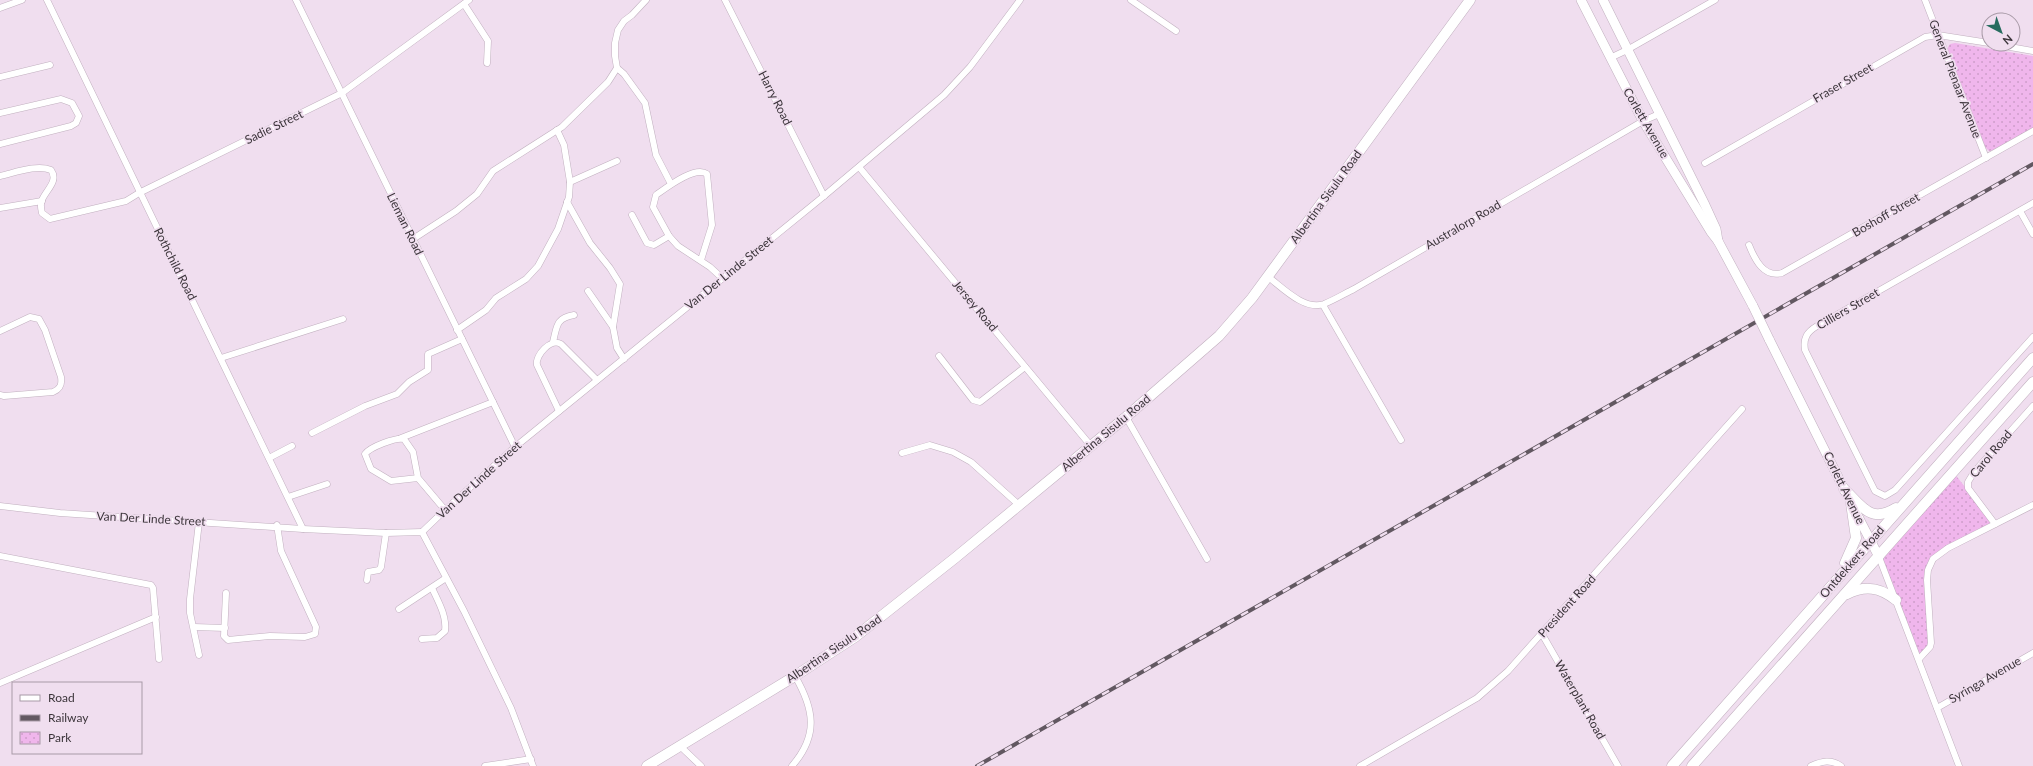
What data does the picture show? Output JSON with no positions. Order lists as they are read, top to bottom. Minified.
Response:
{"streets":{"main road":["Albertina Sisulu Road","Ontdekkers Road"],"street":["General Pienaar Avenue","Fraser Street","Harry Road","Corlett Avenue","Sadie Street","Boshoff Street","Lieman Road","Australorp Road","Rothchild Road","Van Der Linde Street","Jersey Road","Cilliers Street","Carol Road","President Road","Syringa Avenue","Waterplant Road"]},"crossings":[["General Pienaar Avenue","Fraser Street"],["General Pienaar Avenue","Boshoff Street"],["Harry Road","Van Der Linde Street"],["Corlett Avenue","Australorp Road"],["Corlett Avenue","Ontdekkers Road"],["Corlett Avenue","Syringa Avenue"],["Sadie Street","Lieman Road"],["Sadie Street","Rothchild Road"],["Albertina Sisulu Road","Jersey Road"],["Lieman Road","Van Der Linde Street"],["Rothchild Road","Van Der Linde Street"],["Van Der Linde Street","Jersey Road"],["President Road","Waterplant Road"]],"legend":["Road","Railway","Park"],"north":"bottom right"}
